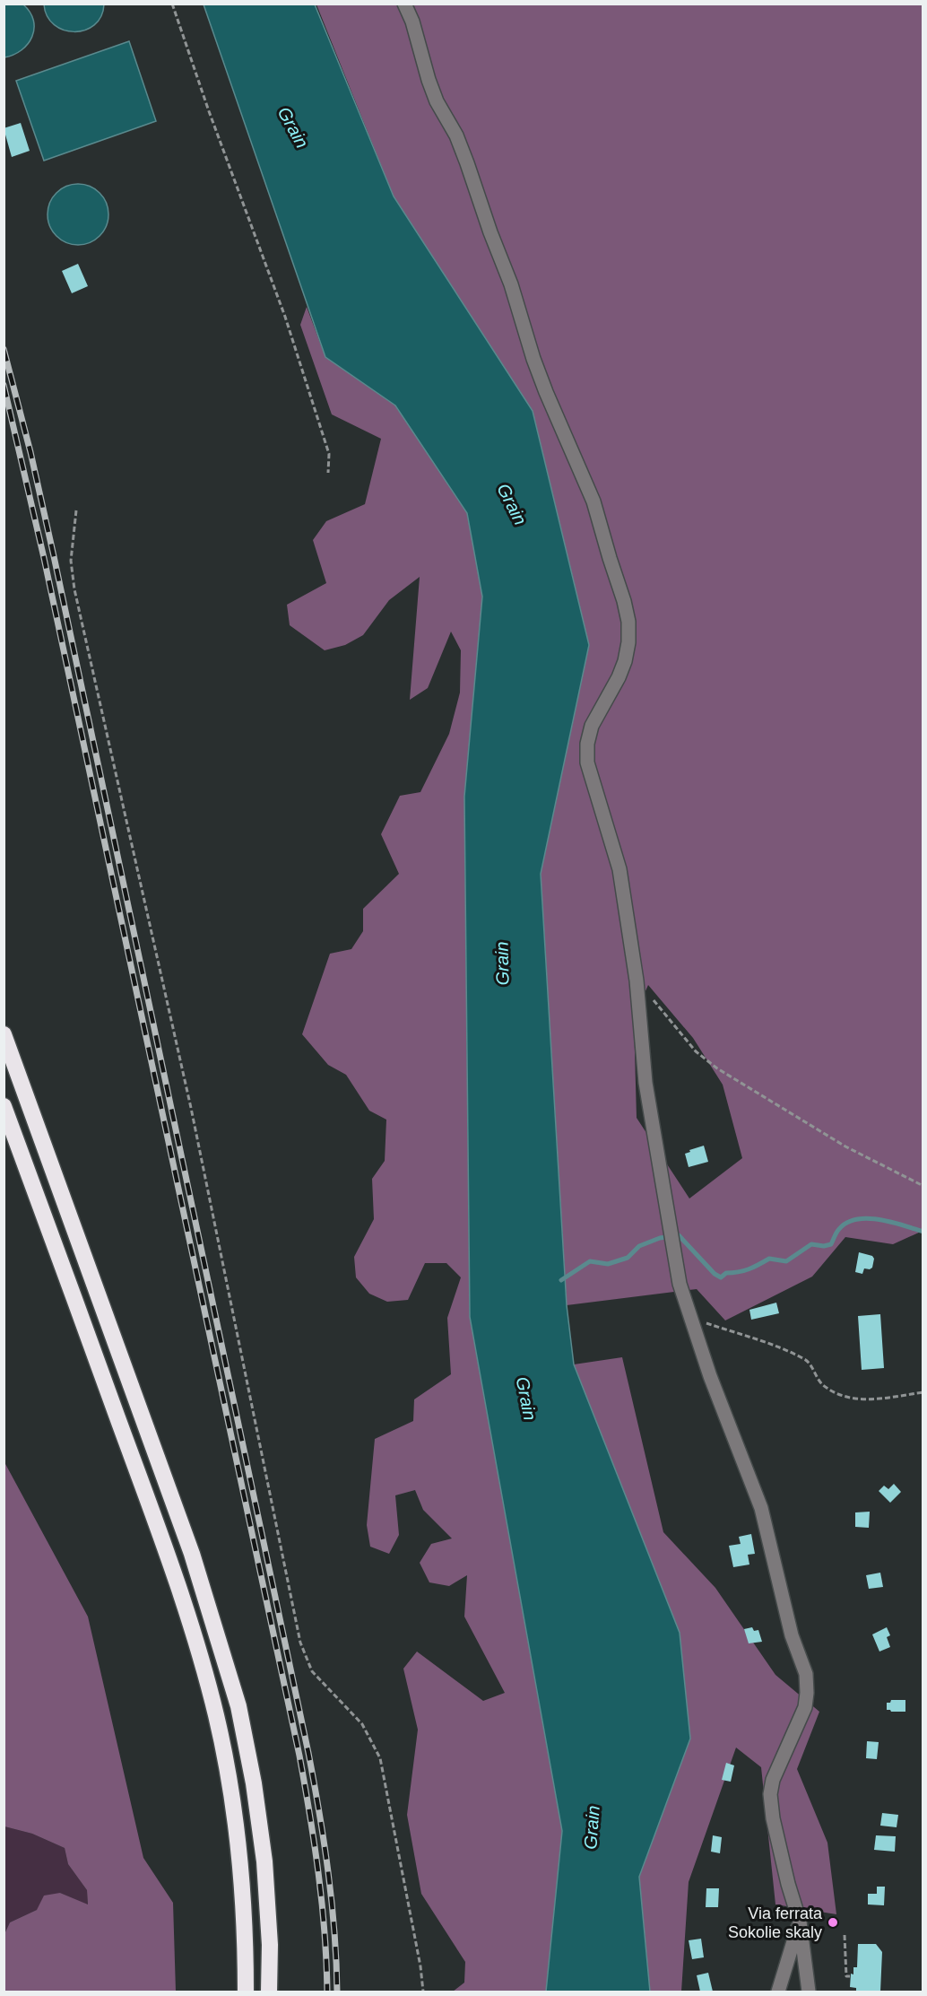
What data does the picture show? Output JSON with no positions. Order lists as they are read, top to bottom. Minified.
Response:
{"water":["Grain"],"places":["Via ferrata Sokolie skaly"]}
